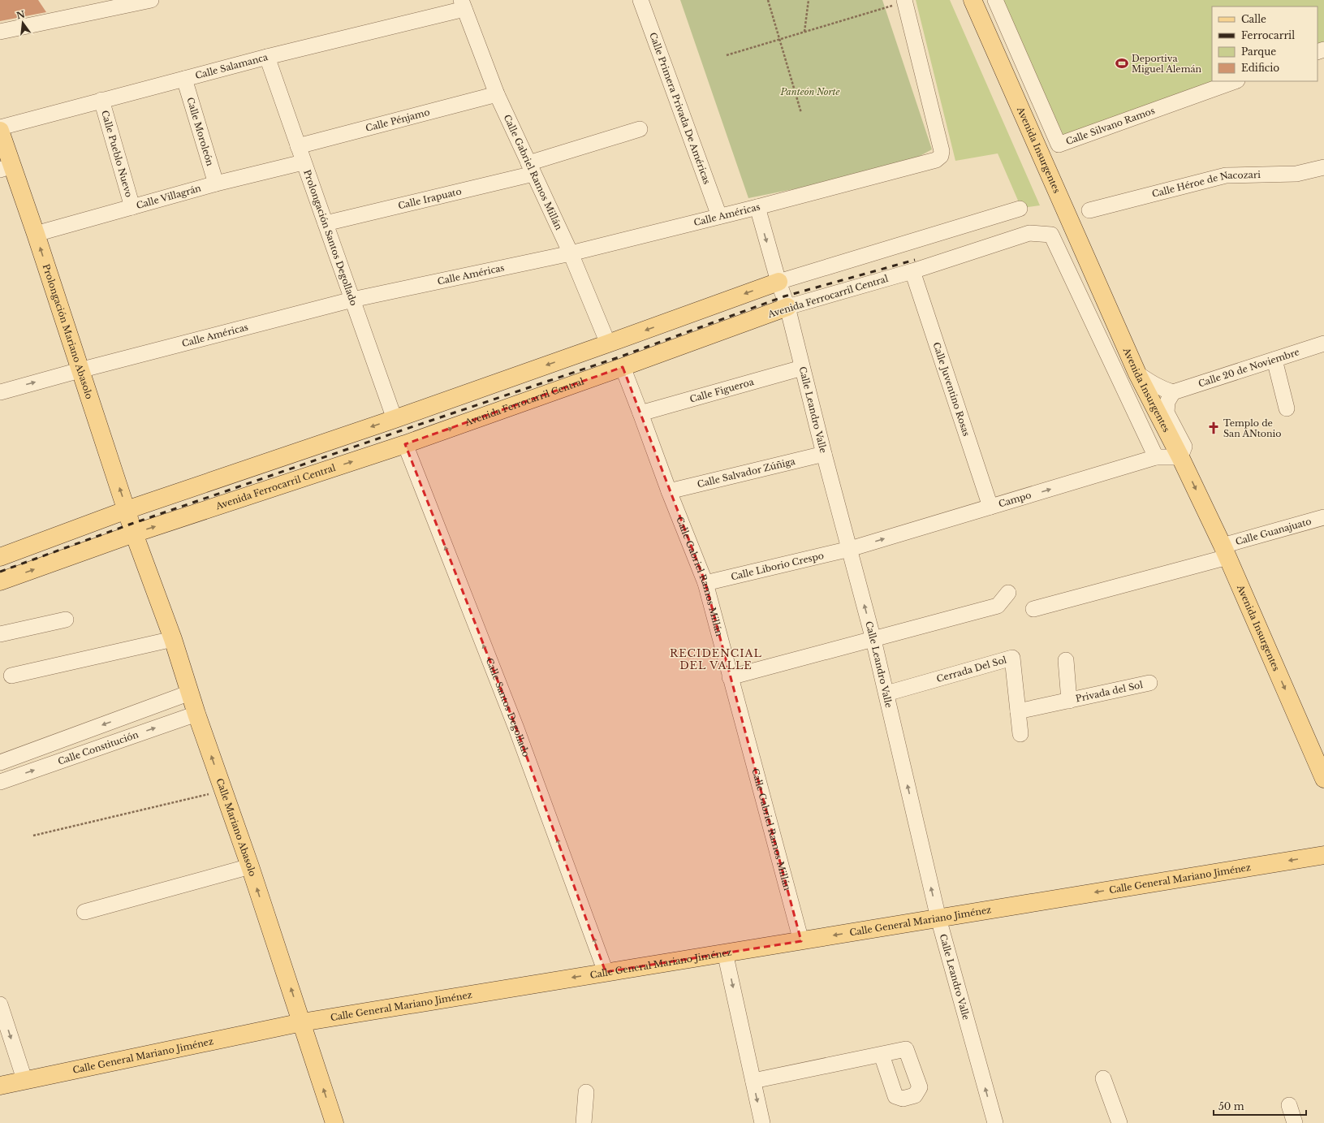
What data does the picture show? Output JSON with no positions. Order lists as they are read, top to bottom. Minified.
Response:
{"streets":{"main road":["Avenida Insurgentes","Avenida Ferrocarril Central","Prolongación Mariano Abasolo","Calle Mariano Abasolo","Calle General Mariano Jiménez"],"street":["Calle Salamanca","Calle Primera Privada De Américas","Calle Pénjamo","Calle Silvano Ramos","Calle Moroleón","Calle Pueblo Nuevo","Calle Gabriel Ramos Millán","Calle Héroe de Nacozari","Calle Villagrán","Calle Irapuato","Calle Américas","Prolongación Santos Degollado","Calle 20 de Noviembre","Calle Juventino Rosas","Calle Figueroa","Calle Leandro Valle","Calle Salvador Zúñiga","Campo","Calle Guanajuato","Calle Liborio Crespo","Cerrada Del Sol","Privada del Sol","Calle Santos Degollado","Calle Constitución"]},"crossings":[["Calle Salamanca","Calle Moroleón"],["Calle Salamanca","Calle Pueblo Nuevo"],["Calle Salamanca","Calle Gabriel Ramos Millán"],["Calle Salamanca","Prolongación Santos Degollado"],["Calle Primera Privada De Américas","Calle Américas"],["Calle Pénjamo","Calle Gabriel Ramos Millán"],["Calle Pénjamo","Prolongación Santos Degollado"],["Calle Moroleón","Calle Villagrán"],["Avenida Insurgentes","Campo"],["Avenida Insurgentes","Calle Guanajuato"],["Calle Pueblo Nuevo","Calle Villagrán"],["Calle Gabriel Ramos Millán","Calle Irapuato"],["Calle Gabriel Ramos Millán","Calle Américas"],["Calle Gabriel Ramos Millán","Avenida Ferrocarril Central"],["Calle Gabriel Ramos Millán","Calle Figueroa"],["Calle Gabriel Ramos Millán","Calle Salvador Zúñiga"],["Calle Gabriel Ramos Millán","Calle Liborio Crespo"],["Calle Gabriel Ramos Millán","Calle General Mariano Jiménez"],["Calle Villagrán","Prolongación Santos Degollado"],["Calle Villagrán","Prolongación Mariano Abasolo"],["Calle Irapuato","Prolongación Santos Degollado"],["Calle Américas","Prolongación Santos Degollado"],["Calle Américas","Prolongación Mariano Abasolo"],["Calle Américas","Calle Leandro Valle"],["Avenida Ferrocarril Central","Prolongación Mariano Abasolo"],["Avenida Ferrocarril Central","Calle Juventino Rosas"],["Avenida Ferrocarril Central","Calle Leandro Valle"],["Avenida Ferrocarril Central","Campo"],["Avenida Ferrocarril Central","Calle Santos Degollado"],["Avenida Ferrocarril Central","Calle Mariano Abasolo"],["Prolongación Mariano Abasolo","Calle Mariano Abasolo"],["Calle Juventino Rosas","Campo"],["Calle Figueroa","Calle Leandro Valle"],["Calle Leandro Valle","Calle Salvador Zúñiga"],["Calle Leandro Valle","Campo"],["Calle Leandro Valle","Calle Liborio Crespo"],["Calle Leandro Valle","Cerrada Del Sol"],["Calle Leandro Valle","Calle General Mariano Jiménez"],["Campo","Calle Liborio Crespo"],["Calle Santos Degollado","Calle General Mariano Jiménez"],["Calle Constitución","Calle Mariano Abasolo"],["Calle Mariano Abasolo","Calle General Mariano Jiménez"]],"one_way":["Avenida Insurgentes","Avenida Ferrocarril Central","Prolongación Mariano Abasolo","Calle Santos Degollado","Calle Mariano Abasolo","Calle General Mariano Jiménez"],"districts":["RECIDENCIAL DEL VALLE"],"parks":["Panteón Norte"],"places":{"sports":["Deportiva Miguel Alemán"],"church":["Templo de San ANtonio"]},"legend":["Calle","Ferrocarril","Parque","Edificio"],"scale_bar":"50 m","north":"top"}
